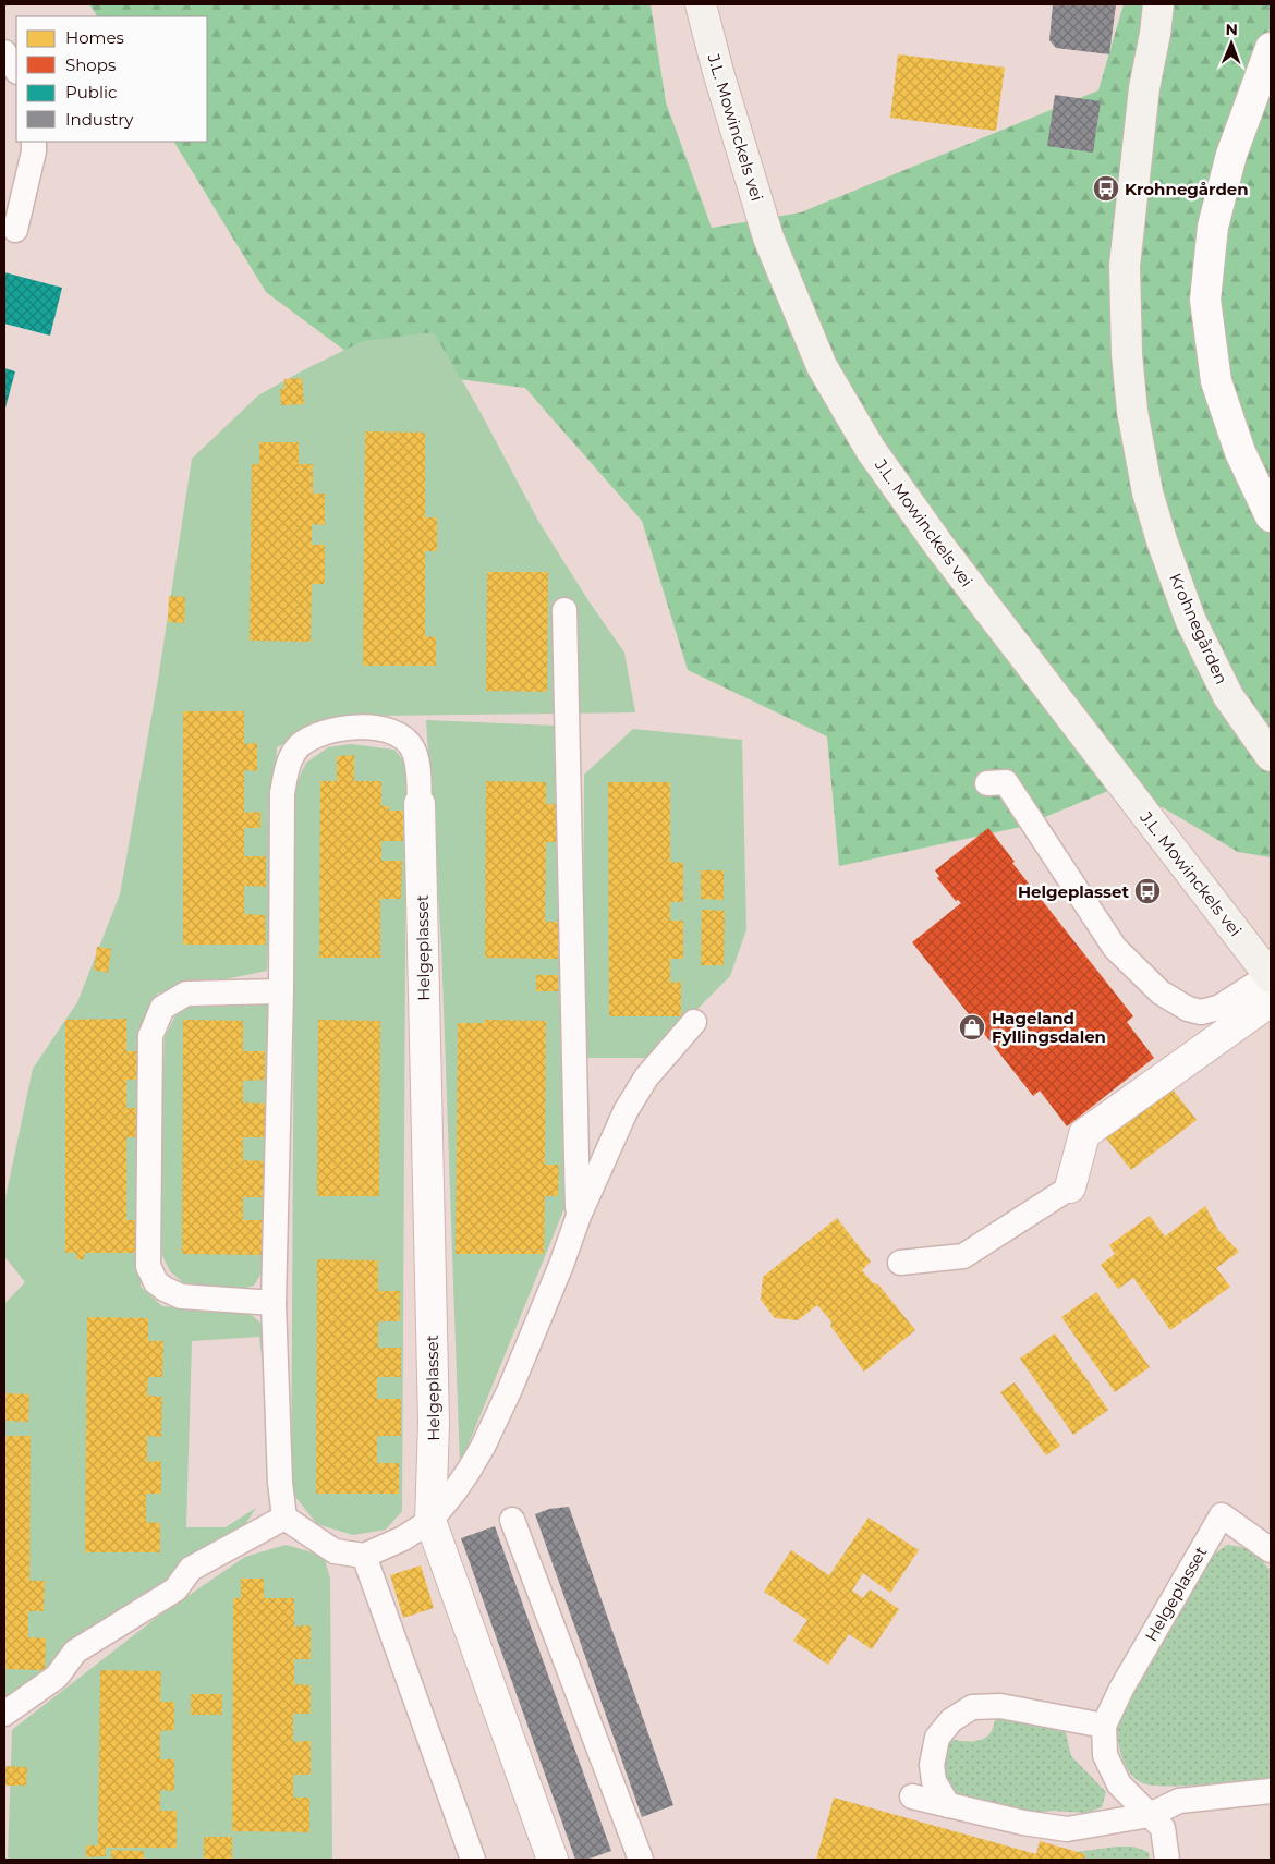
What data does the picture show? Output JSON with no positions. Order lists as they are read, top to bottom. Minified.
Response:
{"streets":{"main road":["J.L. Mowinckels vei","Krohnegården"],"street":["Helgeplasset"]},"places":{"bus stop":["Krohnegården","Helgeplasset"],"shop":["Hageland Fyllingsdalen"]},"legend":["Homes","Shops","Public","Industry"],"north":"top"}
